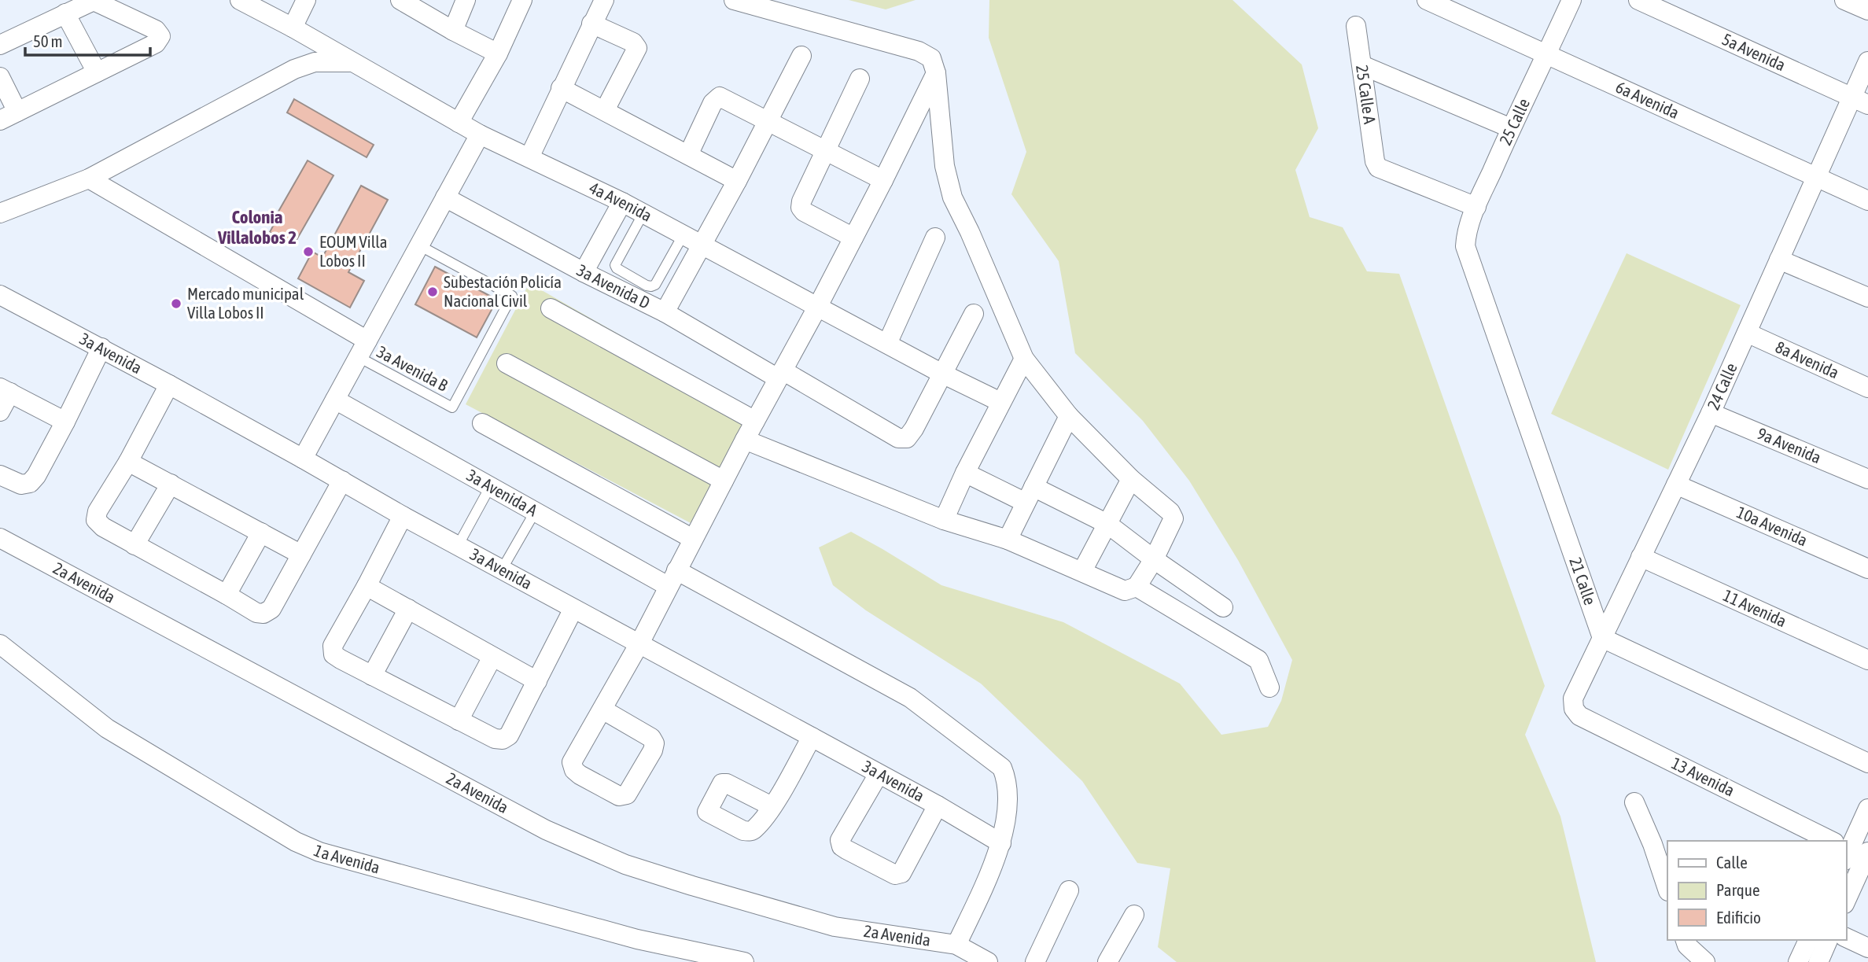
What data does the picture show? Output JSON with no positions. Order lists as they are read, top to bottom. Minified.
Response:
{"streets":{"street":["5a Avenida","25 Calle A","6a Avenida","25 Calle","4a Avenida","3a Avenida D","3a Avenida","8a Avenida","24 Calle","9a Avenida","3a Avenida A","10a Avenida","21 Calle","2a Avenida","11 Avenida","13 Avenida","1a Avenida"],"lane":["3a Avenida B"]},"crossings":[["5a Avenida","24 Calle"],["25 Calle A","25 Calle"],["6a Avenida","25 Calle"],["6a Avenida","24 Calle"],["25 Calle","21 Calle"],["4a Avenida","3a Avenida D"],["3a Avenida","3a Avenida A"],["8a Avenida","24 Calle"],["24 Calle","9a Avenida"],["24 Calle","10a Avenida"],["24 Calle","21 Calle"],["24 Calle","11 Avenida"],["24 Calle","13 Avenida"],["3a Avenida A","2a Avenida"]],"districts":["Colonia Villalobos 2"],"places":["EOUM Villa Lobos II","Subestación Policía Nacional Civil","Mercado municipal Villa Lobos II"],"legend":["Calle","Parque","Edificio"],"scale_bar":"50 m"}
